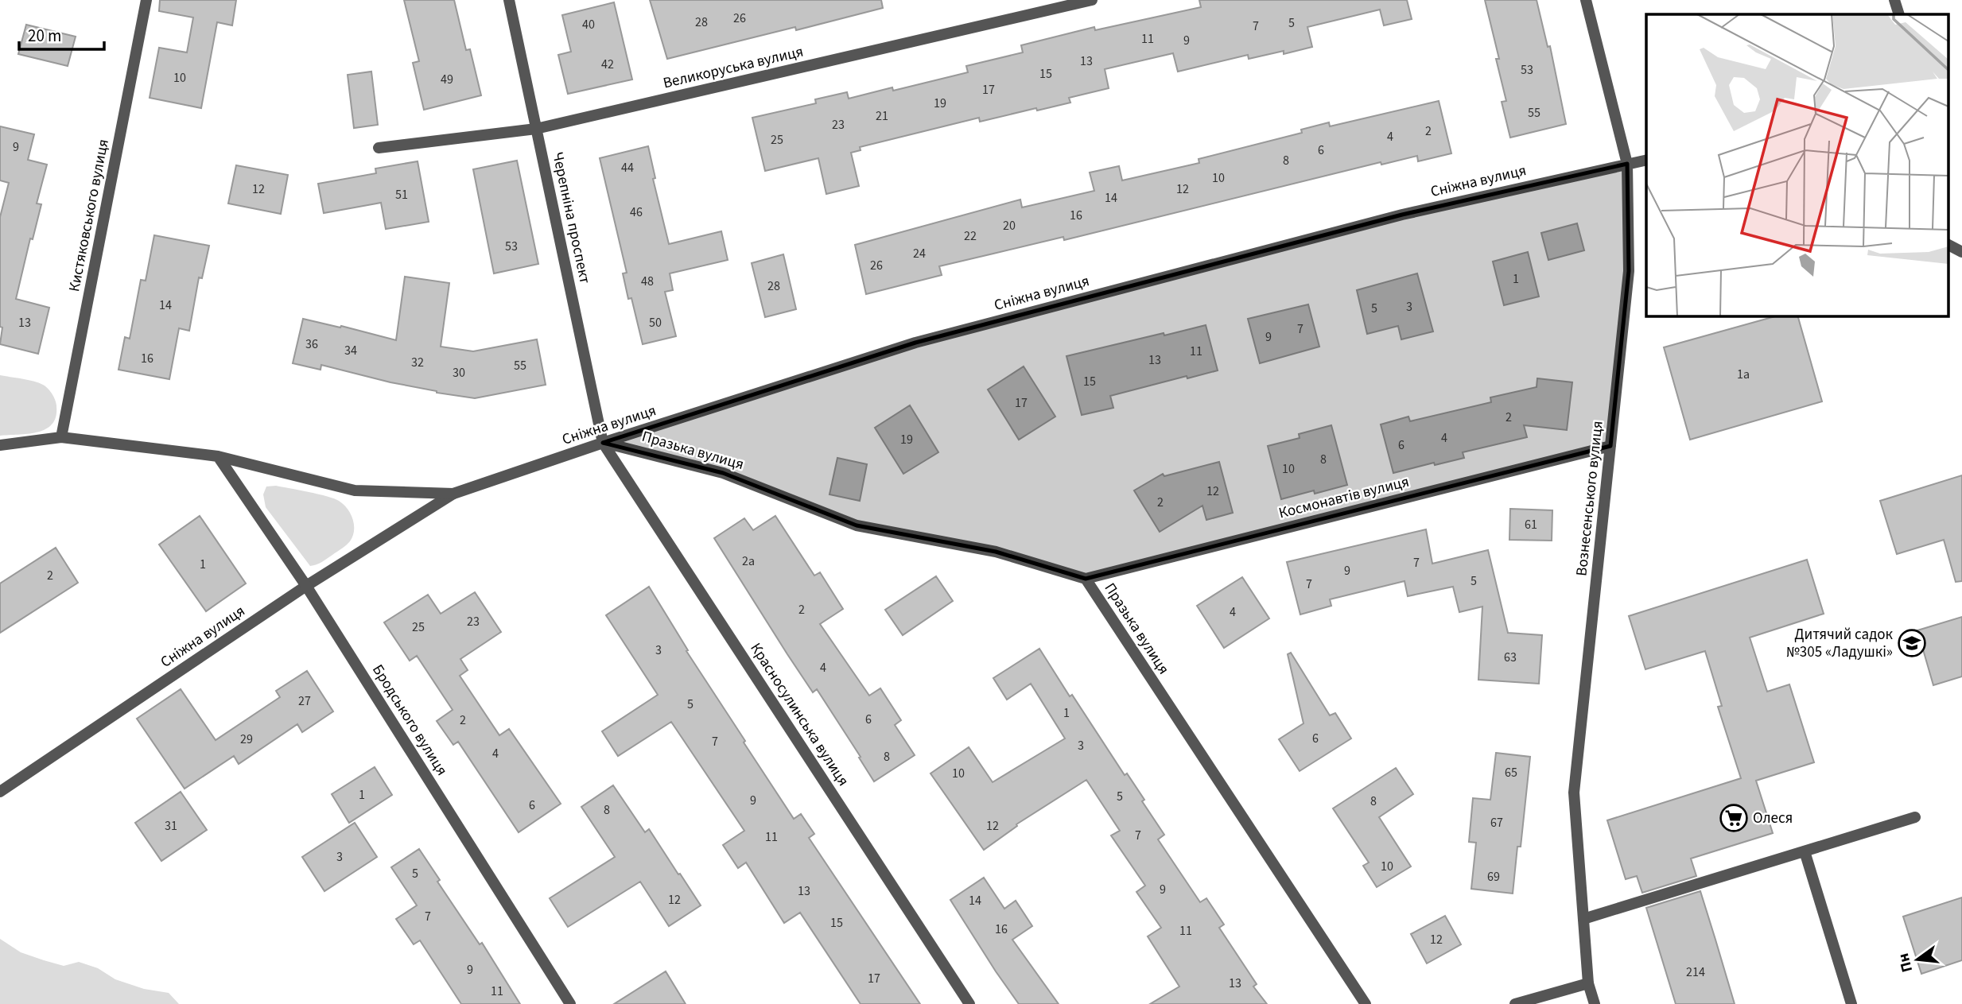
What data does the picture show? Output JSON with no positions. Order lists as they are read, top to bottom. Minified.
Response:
{"streets":{"street":["Великоруська вулиця","Сніжна вулиця","Кистяковського вулиця","Черепніна проспект","Празька вулиця","Космонавтів вулиця","Вознесенського вулиця","Красносулинська вулиця","Бродського вулиця"]},"crossings":[["Великоруська вулиця","Черепніна проспект"],["Сніжна вулиця","Кистяковського вулиця"],["Сніжна вулиця","Черепніна проспект"],["Сніжна вулиця","Празька вулиця"],["Сніжна вулиця","Вознесенського вулиця"],["Сніжна вулиця","Красносулинська вулиця"],["Сніжна вулиця","Бродського вулиця"],["Черепніна проспект","Празька вулиця"],["Черепніна проспект","Красносулинська вулиця"],["Празька вулиця","Космонавтів вулиця"],["Празька вулиця","Красносулинська вулиця"],["Космонавтів вулиця","Вознесенського вулиця"]],"places":{"school or university":["Дитячий садок №305 «Ладушкі»"],"supermarket":["Олеся"]},"house_numbers":["26","28","5","40","7","11","9","13","42","53","15","10","49","17","19","55","21","23","2","4","25","9","6","8","44","10","12","12","51","14","46","16","20","22","53","24","26","1","48","28","14","3","5","13","50","7","9","36","34","11","16","13","32","55","30","1а","15","17","2","4","19","6","8","10","12","2","61","2а","7","1","9","2","5","7","2","4","23","25","3","63","4","27","5","1","6","2","6","29","7","3","4","8","65","10","1","5","9","8","6","8","67","31","12","7","11","3","10","5","69","9","13","12","14","7","15","16","11","12","9","214","17","13","11"],"scale_bar":"20 m","north":"left"}
